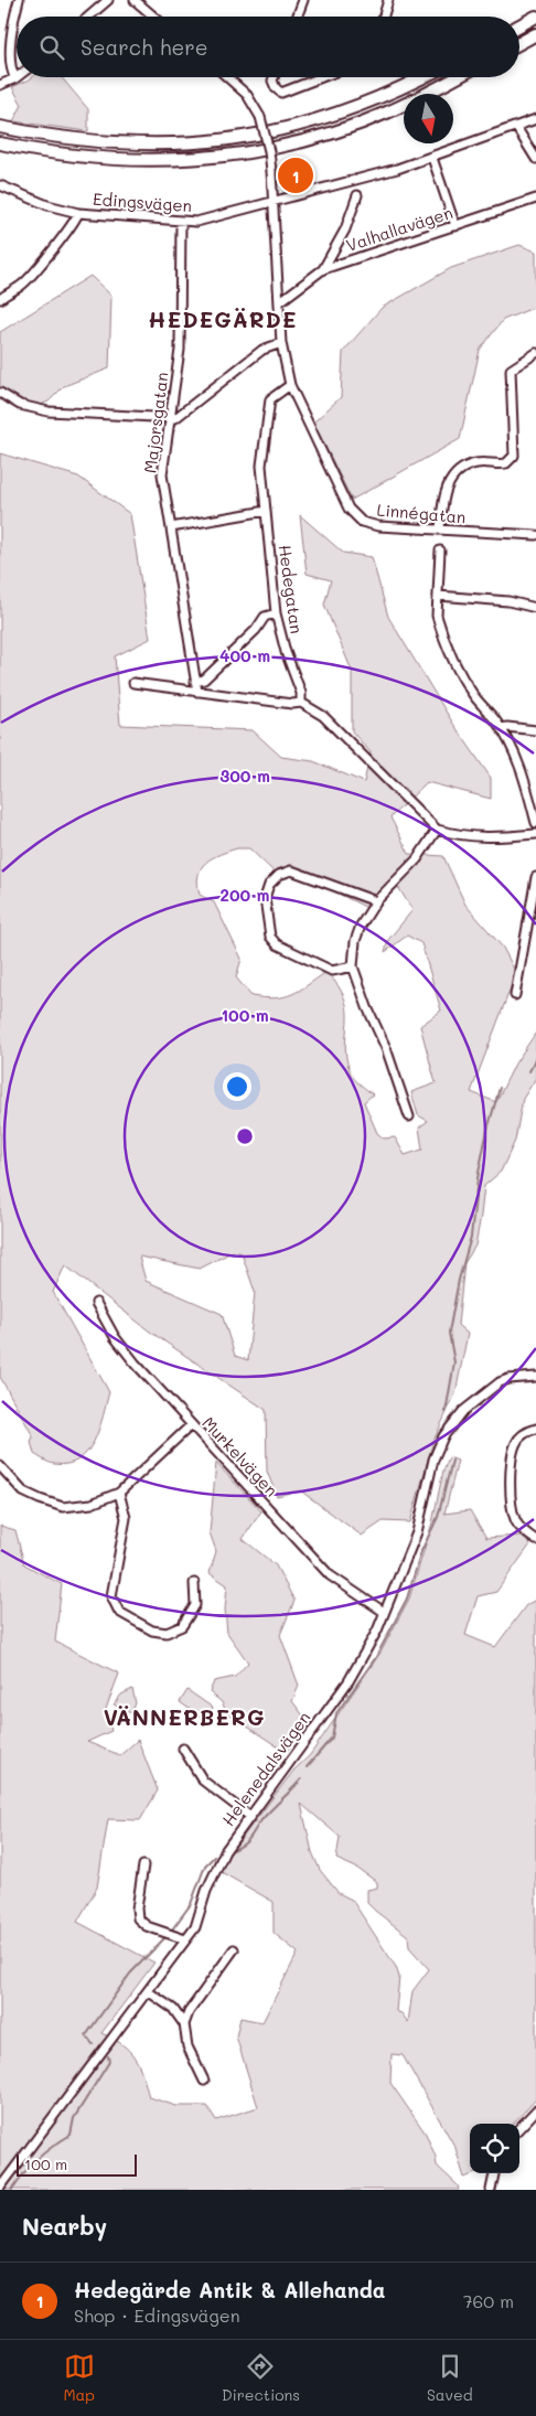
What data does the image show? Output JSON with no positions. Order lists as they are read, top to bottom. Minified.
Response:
{"streets":{"street":["Edingsvägen","Valhallavägen","Majorsgatan","Linnégatan","Hedegatan","Murkelvägen","Helenedalsvägen"]},"crossings":[["Edingsvägen","Majorsgatan"],["Linnégatan","Hedegatan"],["Murkelvägen","Helenedalsvägen"]],"districts":["HEDEGÄRDE","VÄNNERBERG"],"scale_bar":"100 m","north":"bottom","page":{"search":"Search here","pins":"1","scale":"100 m","heading":"Nearby","list":[{"mark":"1","name":"Hedegärde Antik & Allehanda","note":"Shop · Edingsvägen","value":"760 m"}],"nav":["Map","Directions","Saved"]},"rings":["400 m","300 m","200 m","100 m"]}
